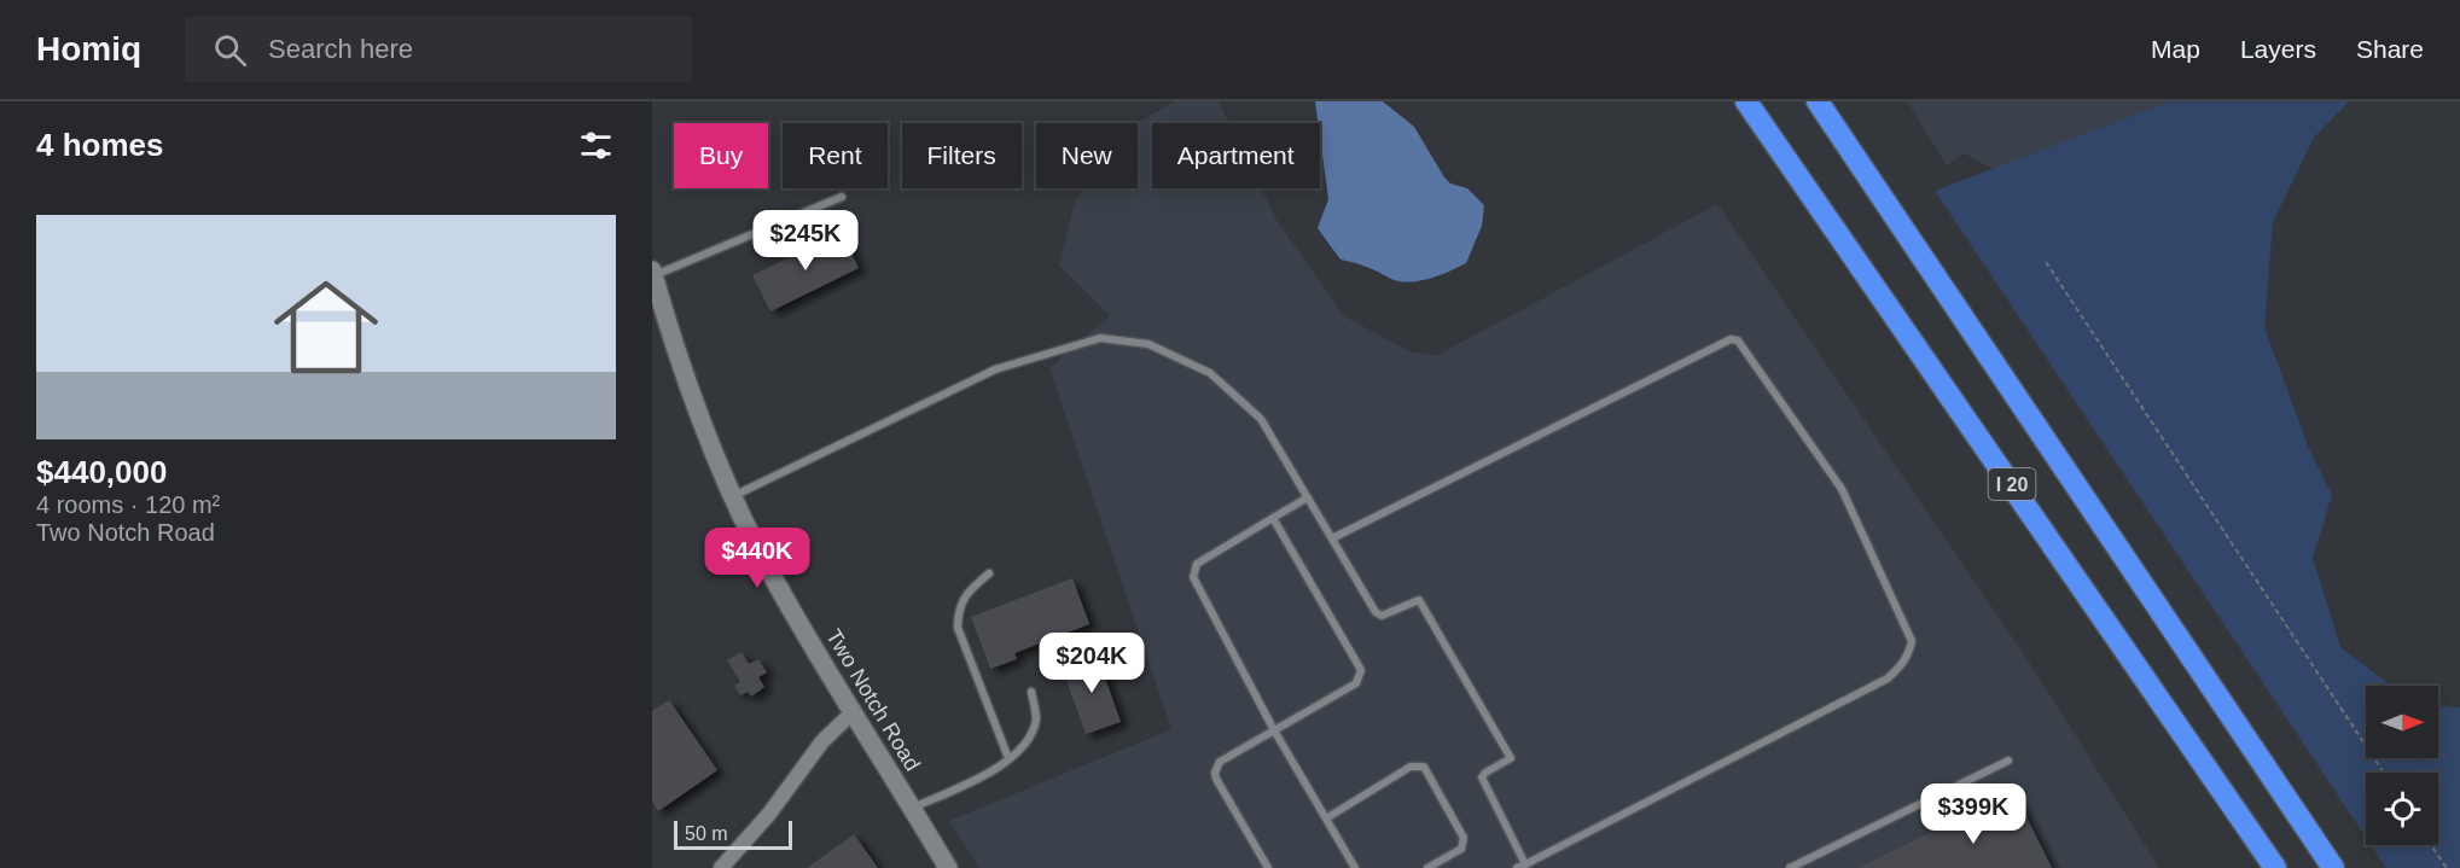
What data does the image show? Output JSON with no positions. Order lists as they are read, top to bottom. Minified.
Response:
{"streets":{"highway":["I 20"],"street":["Two Notch Road"]},"scale_bar":"50 m","north":"right","page":{"header":"Homiq","search":"Search here","nav":["Map","Layers","Share"],"heading":"4 homes","chip":["Buy","Rent","Filters","New","Apartment"],"list":[{"name":"$440,000","note":"4 rooms · 120 m² · Two Notch Road"}],"price":["$245K","$440K","$204K","$399K"],"scale":"50 m"}}
